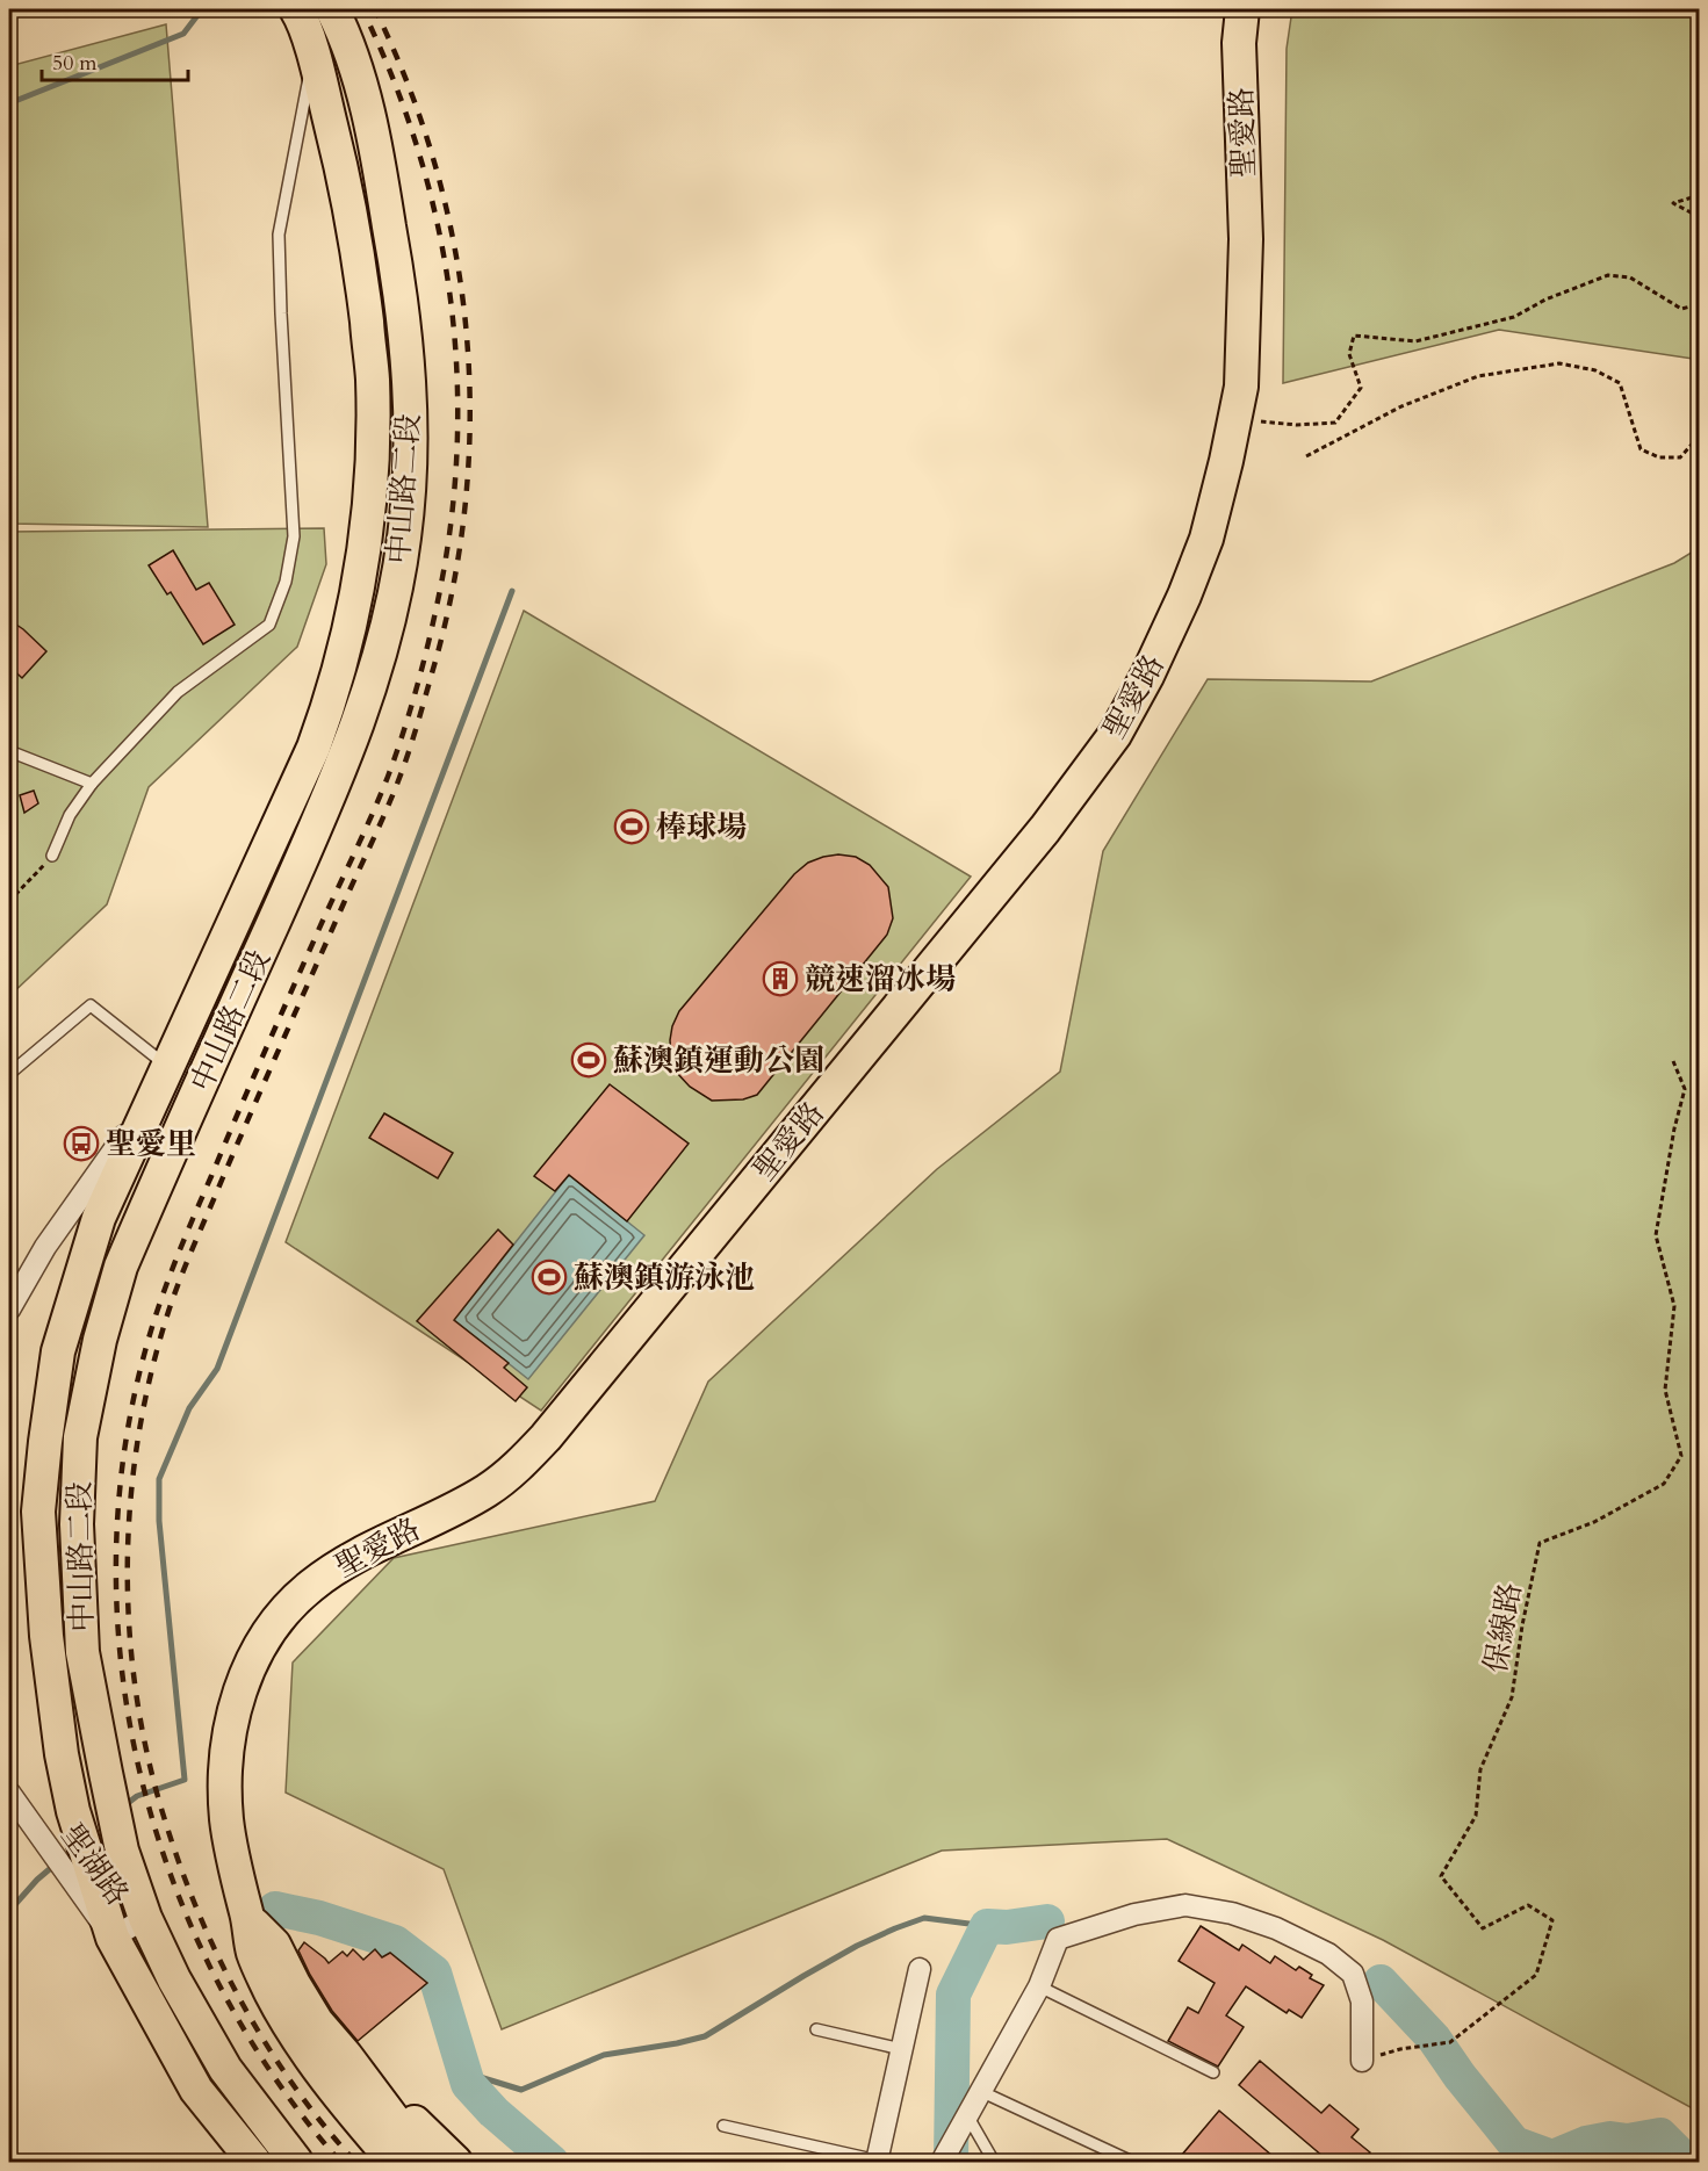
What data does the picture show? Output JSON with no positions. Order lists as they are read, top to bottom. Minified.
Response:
{"streets":{"main road":["聖愛路","中山路二段"],"street":["聖湖路"],"path":["保線路"]},"crossings":[["中山路二段","聖湖路"]],"places":{"sports":["棒球場","蘇澳鎮運動公園","蘇澳鎮游泳池"],"building":["競速溜冰場"],"bus stop":["聖愛里"]},"scale_bar":"50 m"}
